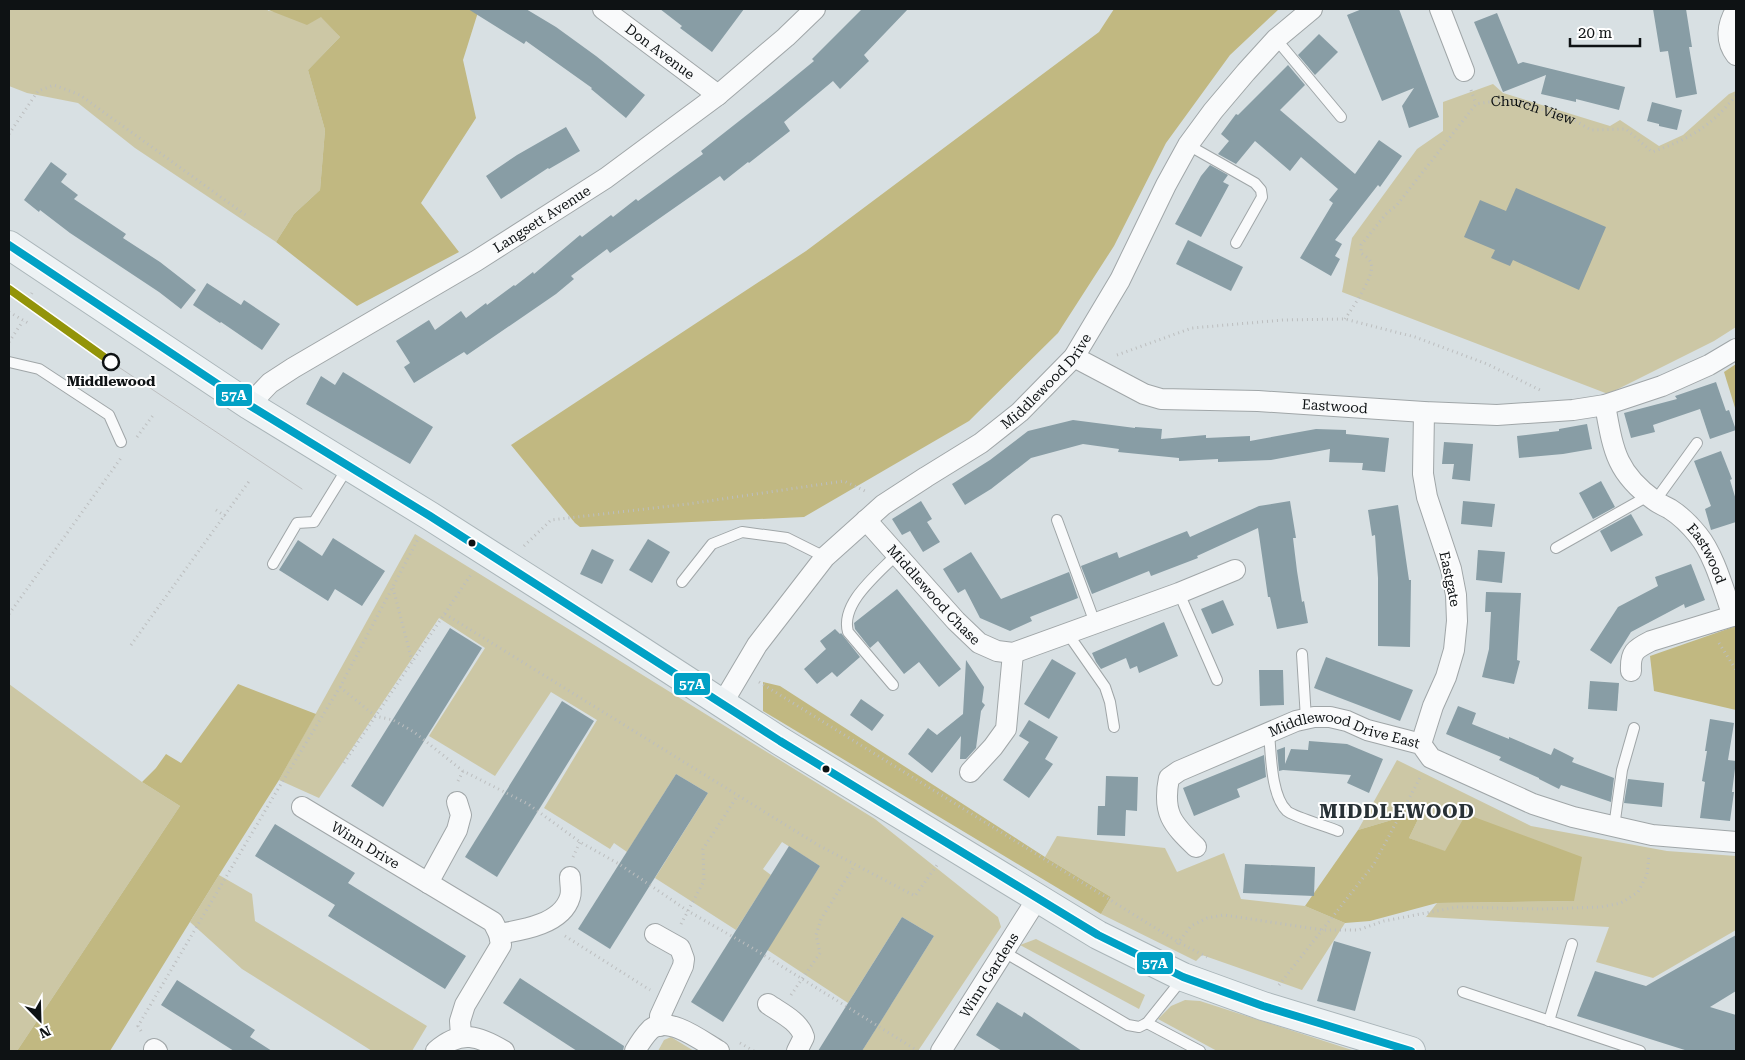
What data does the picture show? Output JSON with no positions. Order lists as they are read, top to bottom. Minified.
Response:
{"streets":{"street":["Don Avenue","Langsett Avenue","Middlewood Drive","Eastwood","Eastgate","Middlewood Chase","Middlewood Drive East","Winn Drive","Winn Gardens"],"path":["Church View"]},"crossings":[["Don Avenue","Langsett Avenue"],["Middlewood Drive","Eastwood"],["Middlewood Drive","Middlewood Chase"],["Eastwood","Eastgate"],["Eastgate","Middlewood Drive East"]],"districts":["MIDDLEWOOD"],"places":["Middlewood"],"lines":["transit line 57A"],"scale_bar":"20 m","north":"bottom right"}
